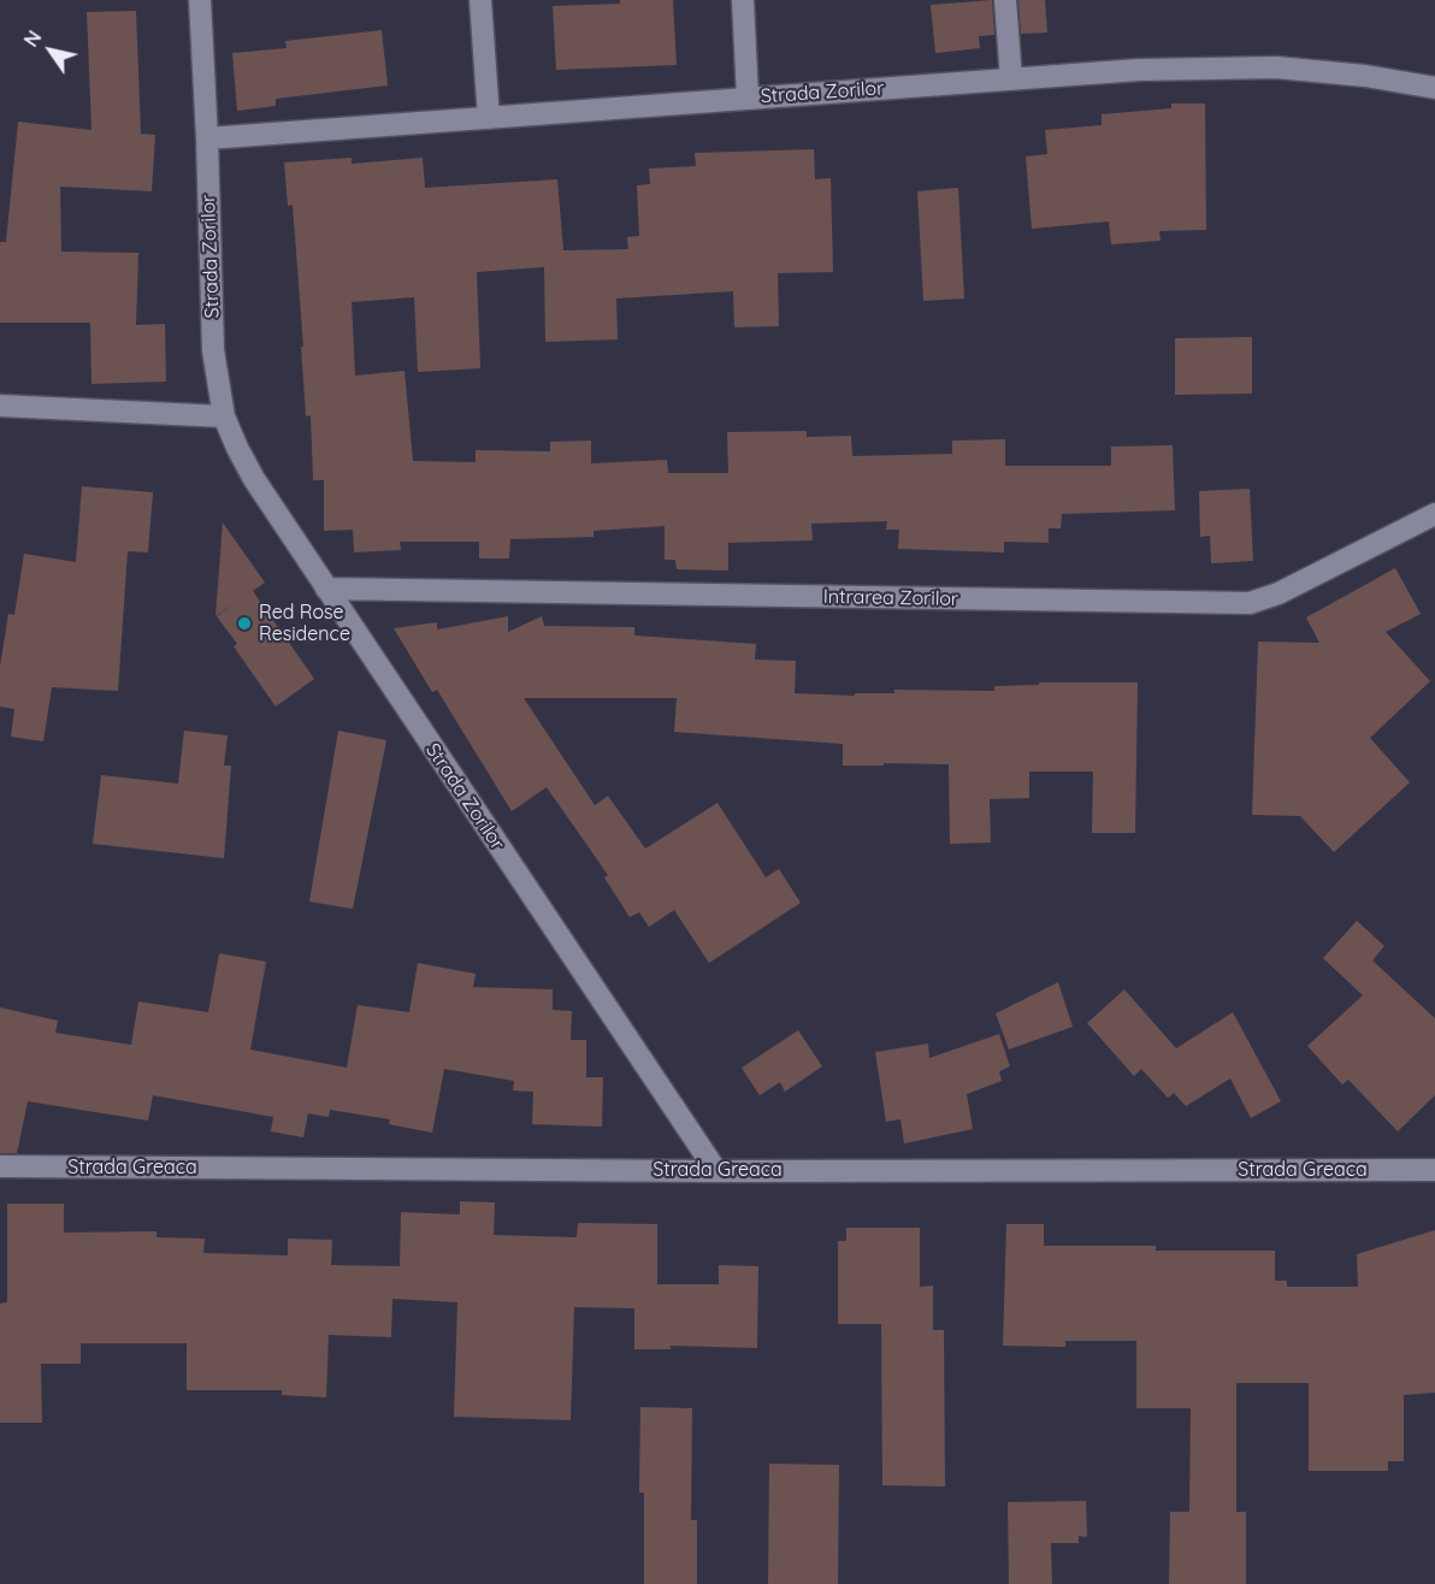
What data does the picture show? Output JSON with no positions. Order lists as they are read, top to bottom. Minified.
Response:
{"streets":{"street":["Strada Zorilor","Intrarea Zorilor","Strada Greaca"]},"crossings":[["Strada Zorilor","Intrarea Zorilor"],["Strada Zorilor","Strada Greaca"]],"places":["Red Rose Residence"],"north":"top left"}
